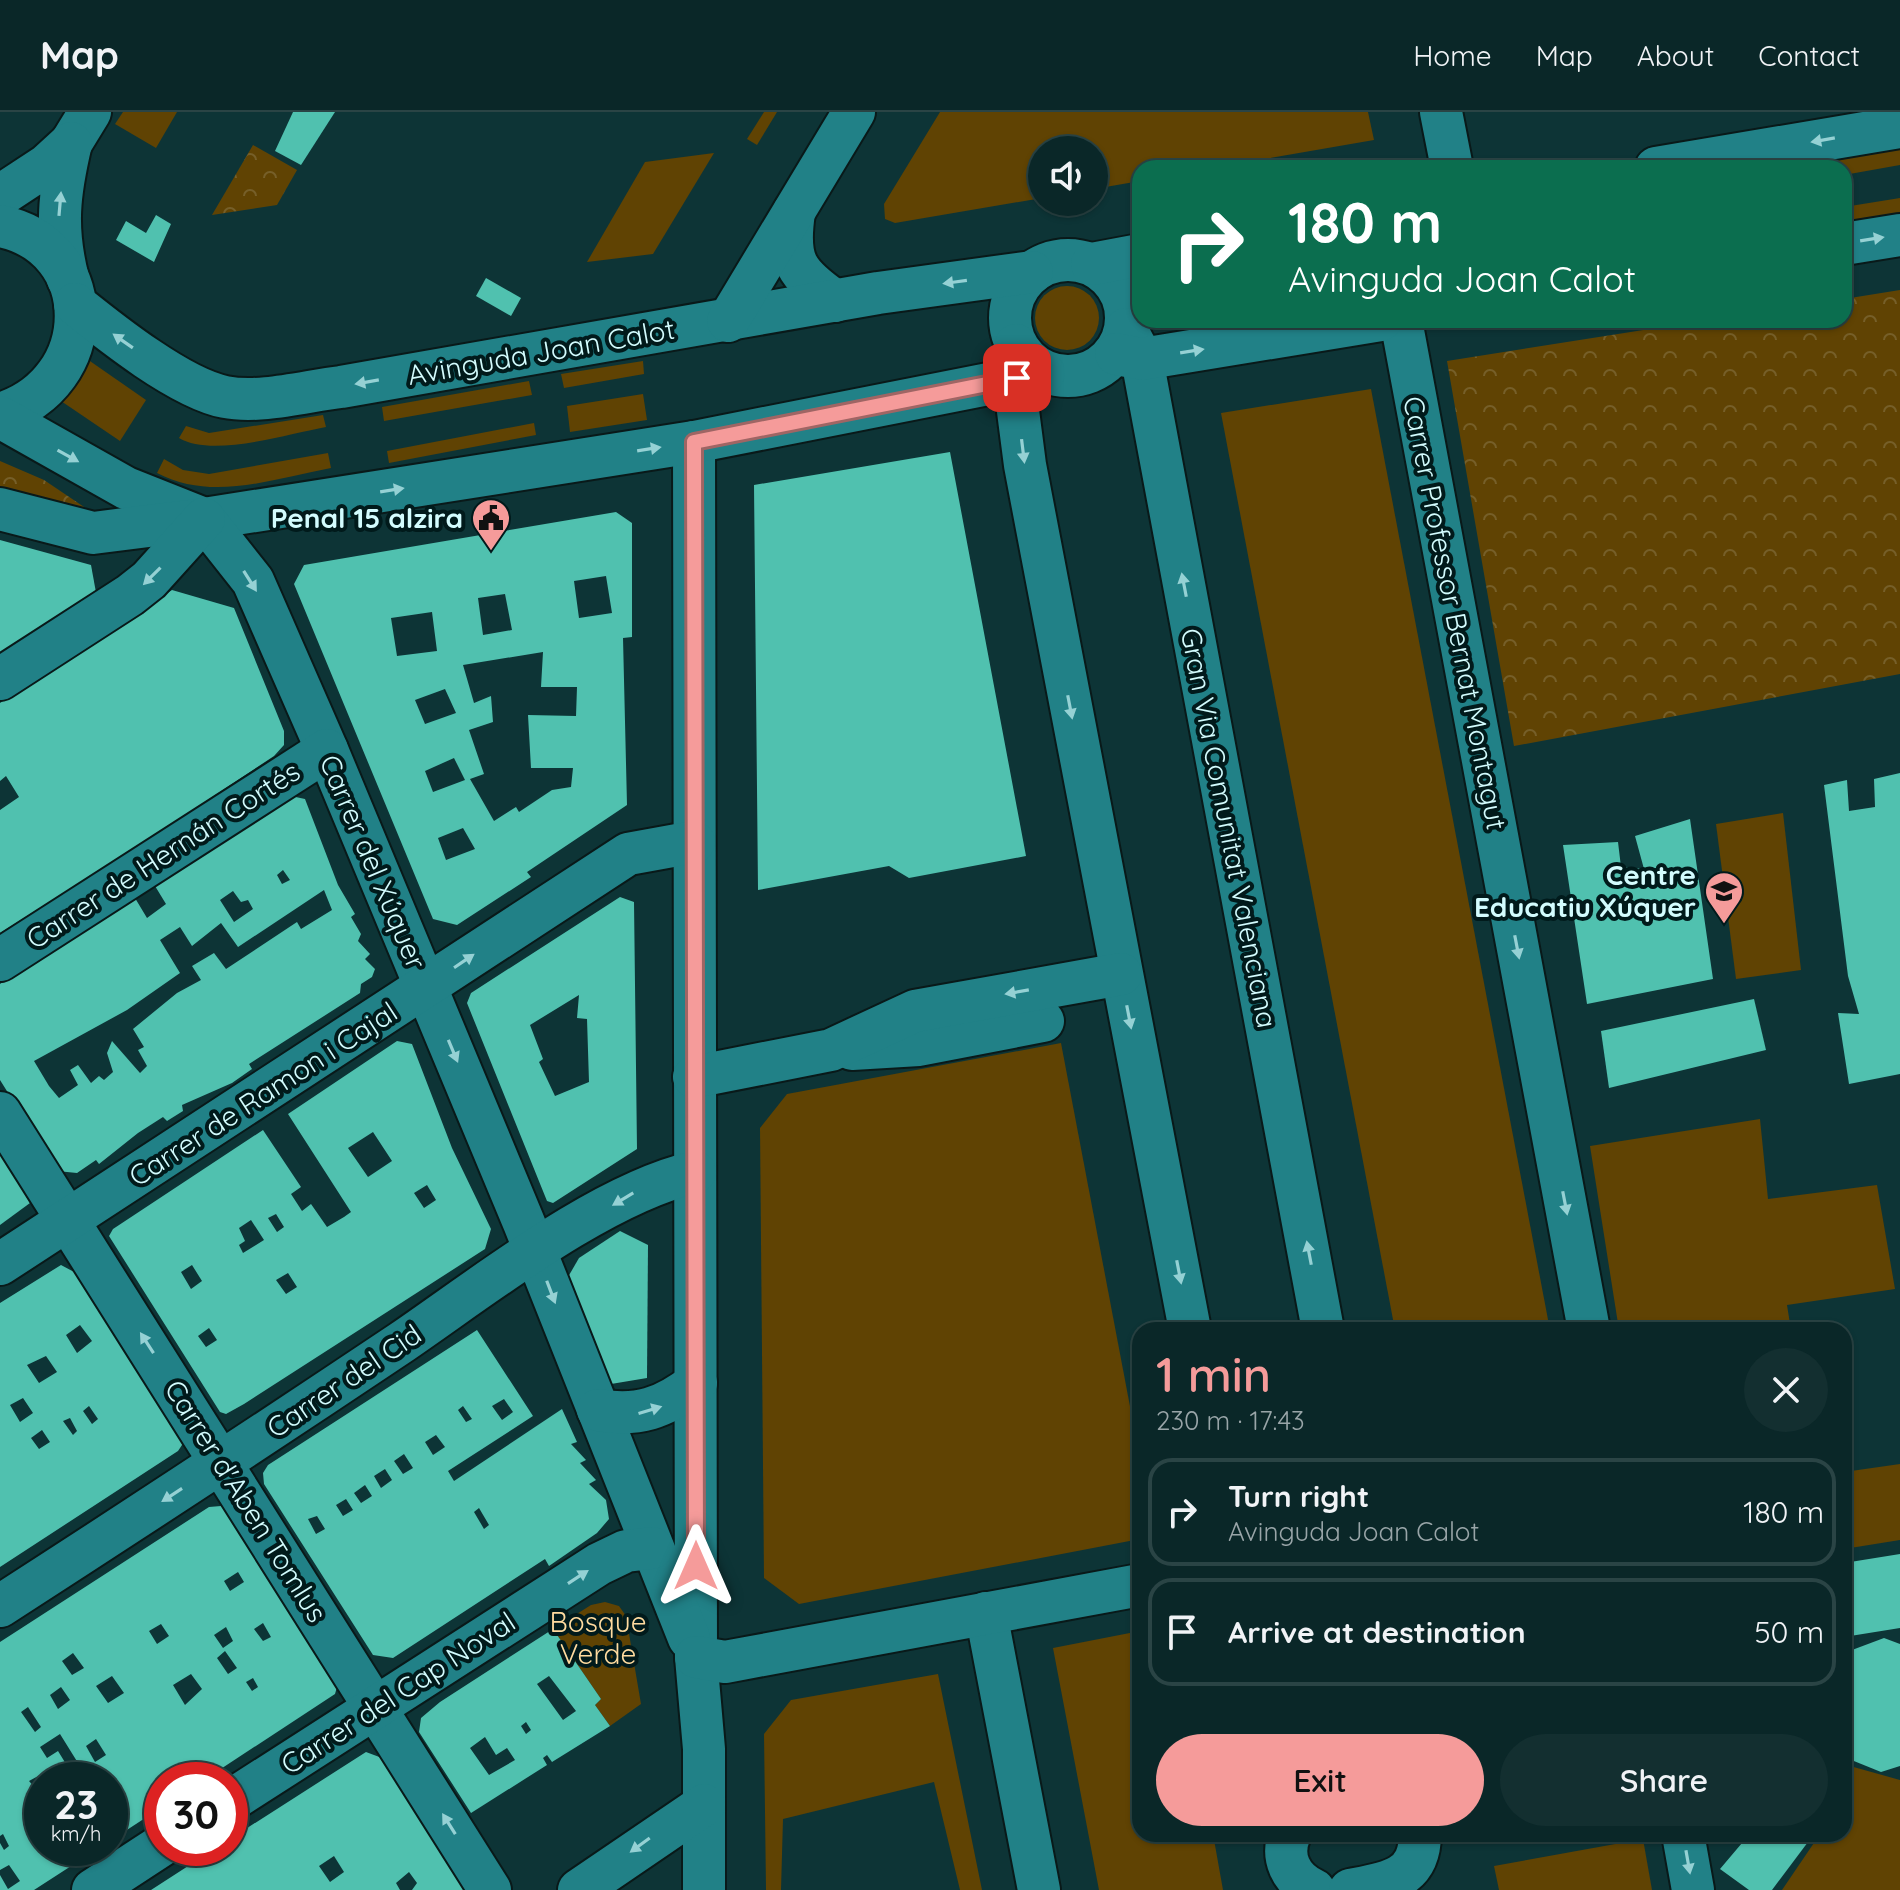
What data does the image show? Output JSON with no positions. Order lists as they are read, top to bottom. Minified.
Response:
{"streets":{"street":["Avinguda Joan Calot","Carrer Professor Bernat Montagut","Gran Via Comunitat Valenciana","Carrer de Hernán Cortés","Carrer del Xúquer","Carrer de Ramon i Cajal","Carrer del Cid","Carrer d'Aben Tomlus","Carrer del Cap Noval"]},"crossings":[["Avinguda Joan Calot","Gran Via Comunitat Valenciana"],["Carrer de Hernán Cortés","Carrer del Xúquer"],["Carrer del Xúquer","Carrer de Ramon i Cajal"],["Carrer del Xúquer","Carrer del Cid"],["Carrer del Xúquer","Carrer del Cap Noval"],["Carrer de Ramon i Cajal","Carrer d'Aben Tomlus"],["Carrer del Cid","Carrer d'Aben Tomlus"],["Carrer d'Aben Tomlus","Carrer del Cap Noval"]],"one_way":["Carrer Professor Bernat Montagut","Carrer de Ramon i Cajal","Carrer del Cid","Carrer d'Aben Tomlus"],"parks":["Bosque Verde"],"places":{"public building":["Penal 15 alzira"],"school or university":["Centre Educatiu Xúquer"]},"page":{"header":"Map","nav":["Home","Map","About","Contact"],"turn":["180 m","Avinguda Joan Calot"],"heading":["1 min","230 m · 17:43"],"list":[{"name":"Turn right","note":"Avinguda Joan Calot","value":"180 m"},{"name":"Arrive at destination","value":"50 m"}],"buttons":["Exit","Share"],"speed":"23 km/h","limit":"30"}}
